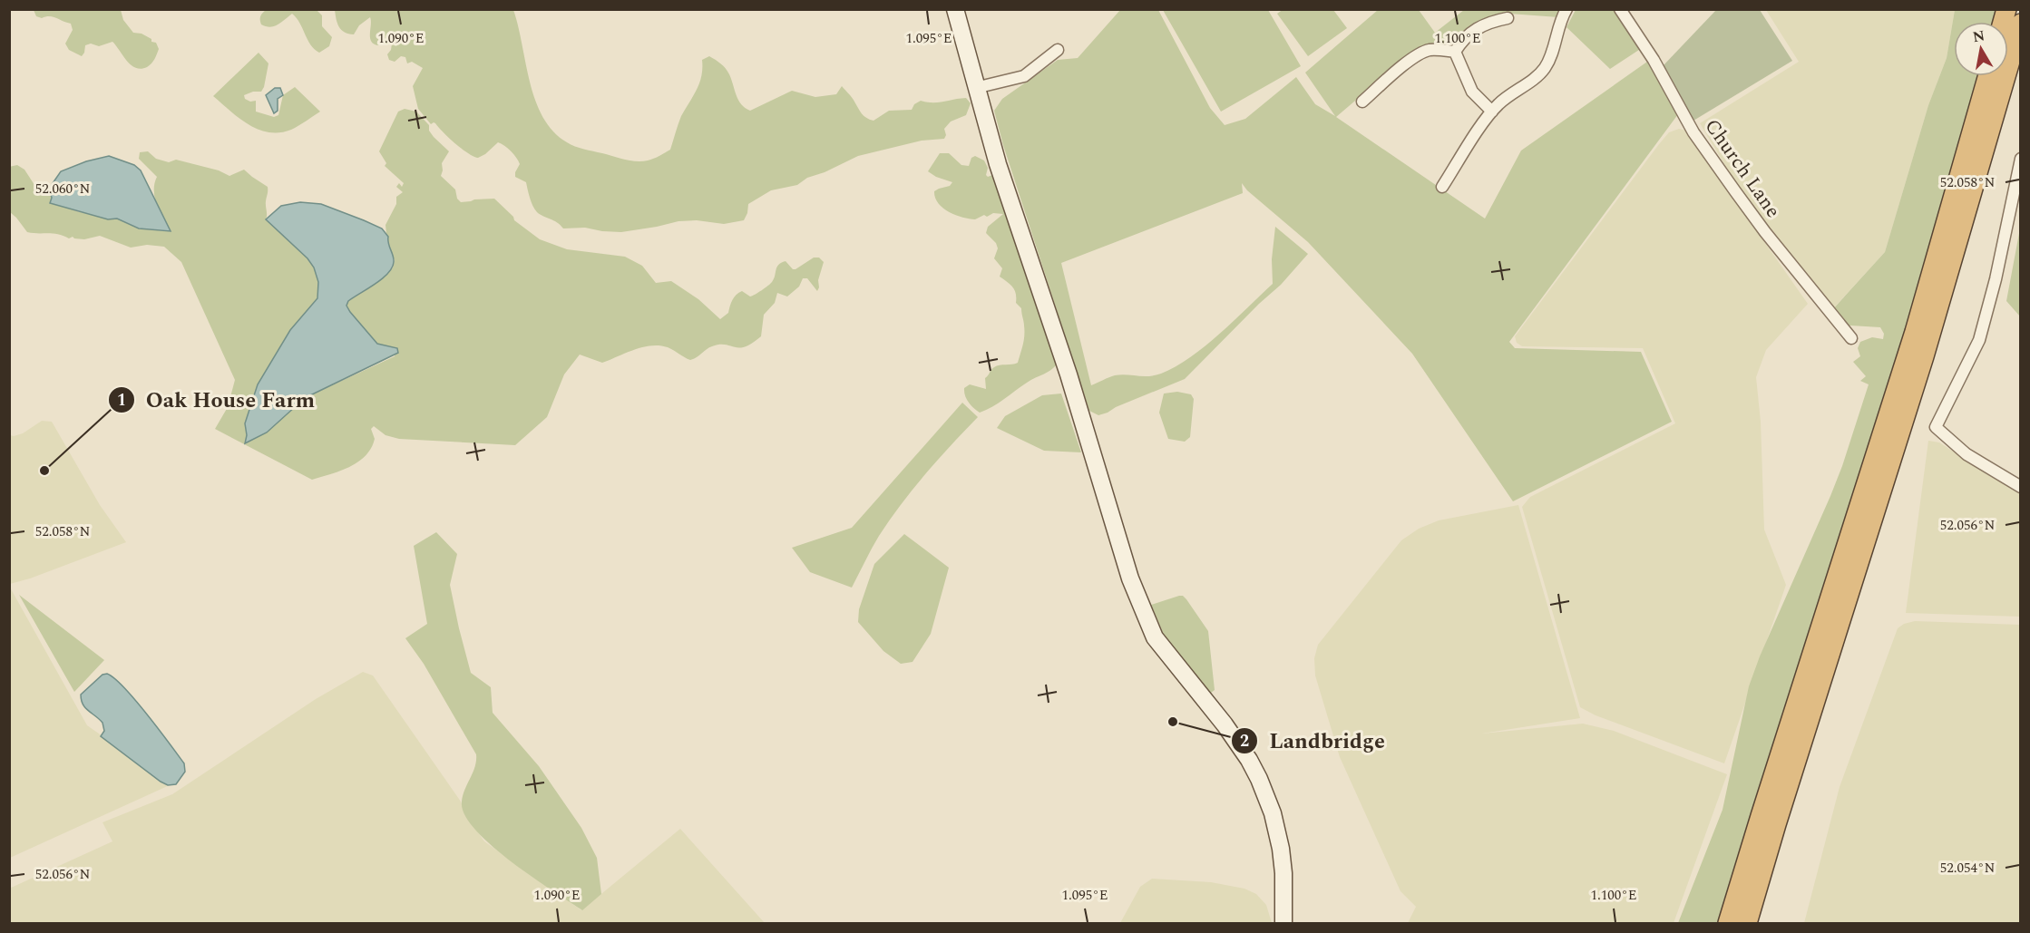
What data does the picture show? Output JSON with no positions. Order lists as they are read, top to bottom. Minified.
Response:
{"streets":{"street":["Church Lane"]},"places":["Oak House Farm","Landbridge"],"north":"top","coordinates":["1.090°E","1.095°E","1.100°E","52.058°N","52.060°N","52.056°N","52.054°N"]}
